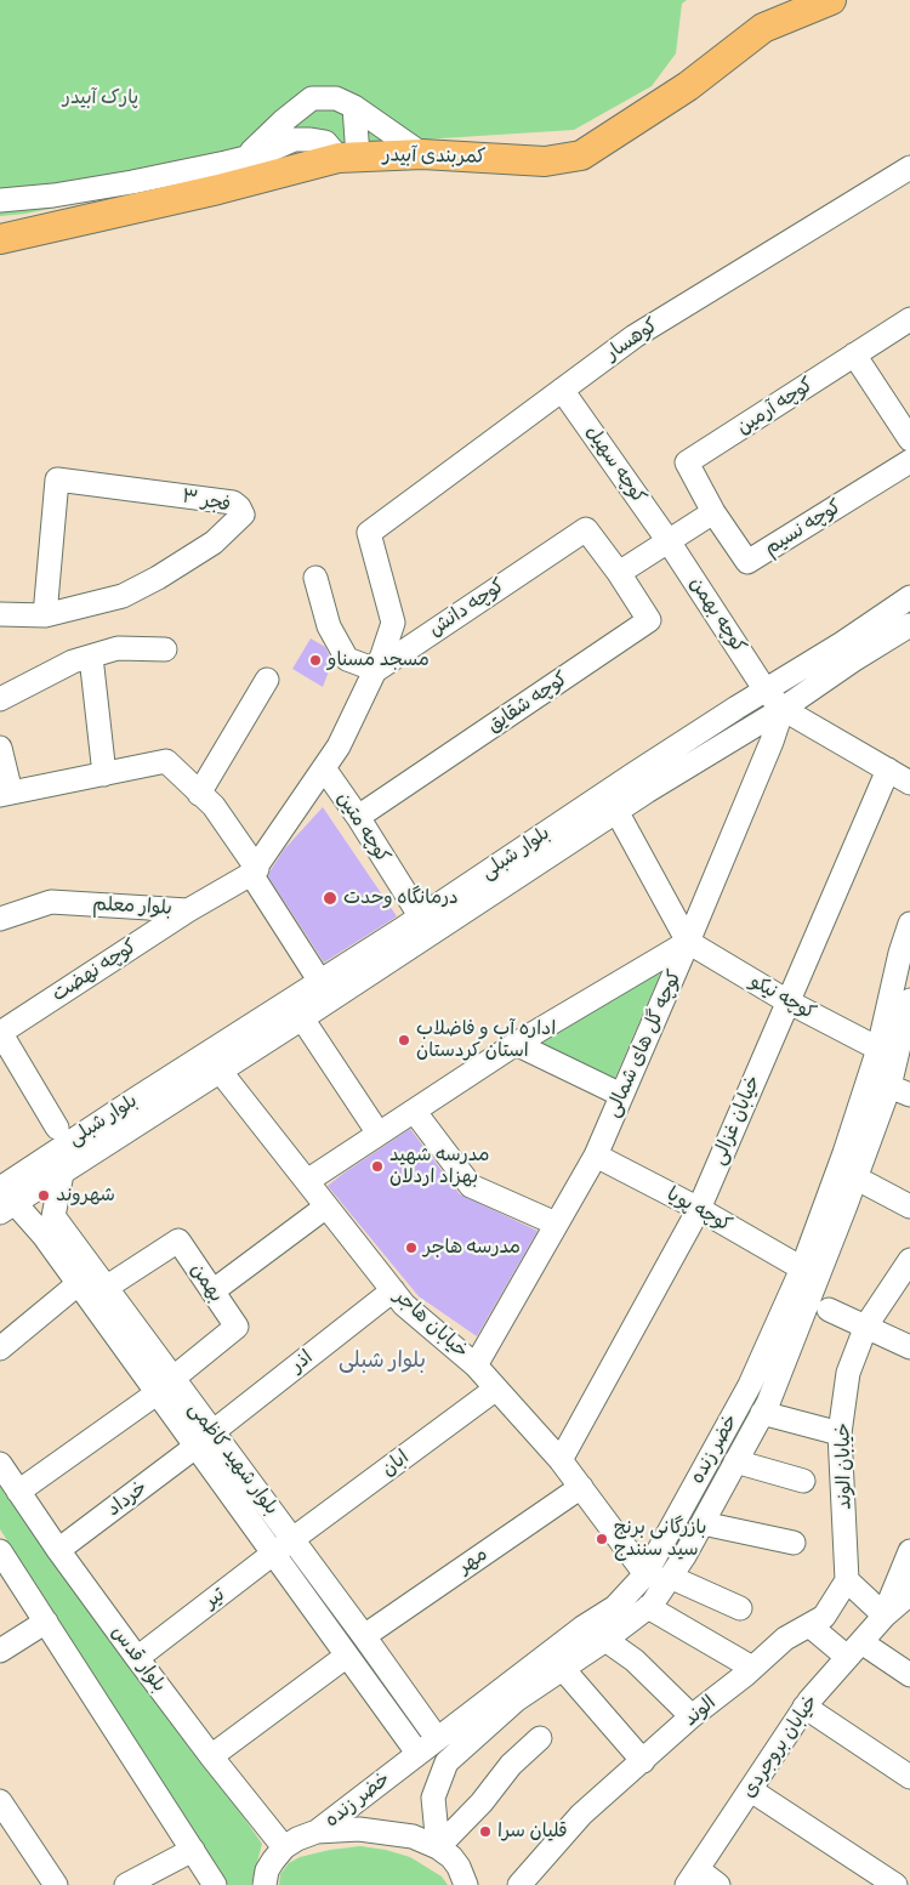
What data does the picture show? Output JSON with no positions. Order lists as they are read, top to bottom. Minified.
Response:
{"streets":{"main road":["کمربندی آبیدر"],"street":["کوهسار","کوچه آرمین","کوچه سهیل","فجر ۳","کوچه نسیم","کوچه دانش","کوچه بهمن","کوچه شقایق","کوچه متین","بلوار شبلی","بلوار معلم","کوچه نهضت","کوچه نیکو","کوچه گل های شمالی","خیابان غزالی","کوچه پویا","بهمن","خیابان هاجر","اذر","خضر زنده","بلوار شهید کاظمی","ابان","خیابان الوند","خرداد","مهر","تیر","بلوار قدس","الوند","خیابان بروجردی"]},"crossings":[["کوهسار","کوچه سهیل"],["کوهسار","کوچه دانش"],["کوچه آرمین","کوچه نسیم"],["کوچه سهیل","کوچه بهمن"],["کوچه دانش","کوچه شقایق"],["کوچه دانش","کوچه متین"],["کوچه دانش","بلوار معلم"],["کوچه بهمن","بلوار شبلی"],["کوچه بهمن","کوچه گل های شمالی"],["کوچه بهمن","خیابان غزالی"],["کوچه شقایق","کوچه متین"],["کوچه متین","بلوار شبلی"],["بلوار شبلی","کوچه گل های شمالی"],["بلوار شبلی","خیابان هاجر"],["بلوار شبلی","بلوار شهید کاظمی"],["بلوار معلم","کوچه نهضت"],["کوچه نیکو","کوچه گل های شمالی"],["کوچه نیکو","خیابان غزالی"],["کوچه نیکو","خضر زنده"],["کوچه گل های شمالی","کوچه پویا"],["کوچه گل های شمالی","خیابان هاجر"],["خیابان غزالی","کوچه پویا"],["خیابان غزالی","خیابان هاجر"],["کوچه پویا","خضر زنده"],["بهمن","بلوار شهید کاظمی"],["خیابان هاجر","اذر"],["خیابان هاجر","خضر زنده"],["خیابان هاجر","ابان"],["خیابان هاجر","مهر"],["اذر","بلوار شهید کاظمی"],["اذر","خرداد"],["خضر زنده","بلوار شهید کاظمی"],["بلوار شهید کاظمی","ابان"],["بلوار شهید کاظمی","خرداد"],["بلوار شهید کاظمی","مهر"],["بلوار شهید کاظمی","تیر"],["ابان","تیر"],["خیابان الوند","الوند"],["خرداد","بلوار قدس"],["تیر","بلوار قدس"]],"districts":["بلوار شبلی"],"parks":["پارک آبیدر"],"places":["مسجد مسناو","درمانگاه وحدت","اداره آب و فاضلاب استان کردستان","مدرسه شهید بهزاد اردلان","شهروند","مدرسه هاجر","بازرگانی برنج سید سنندج","قلیان سرا"]}
